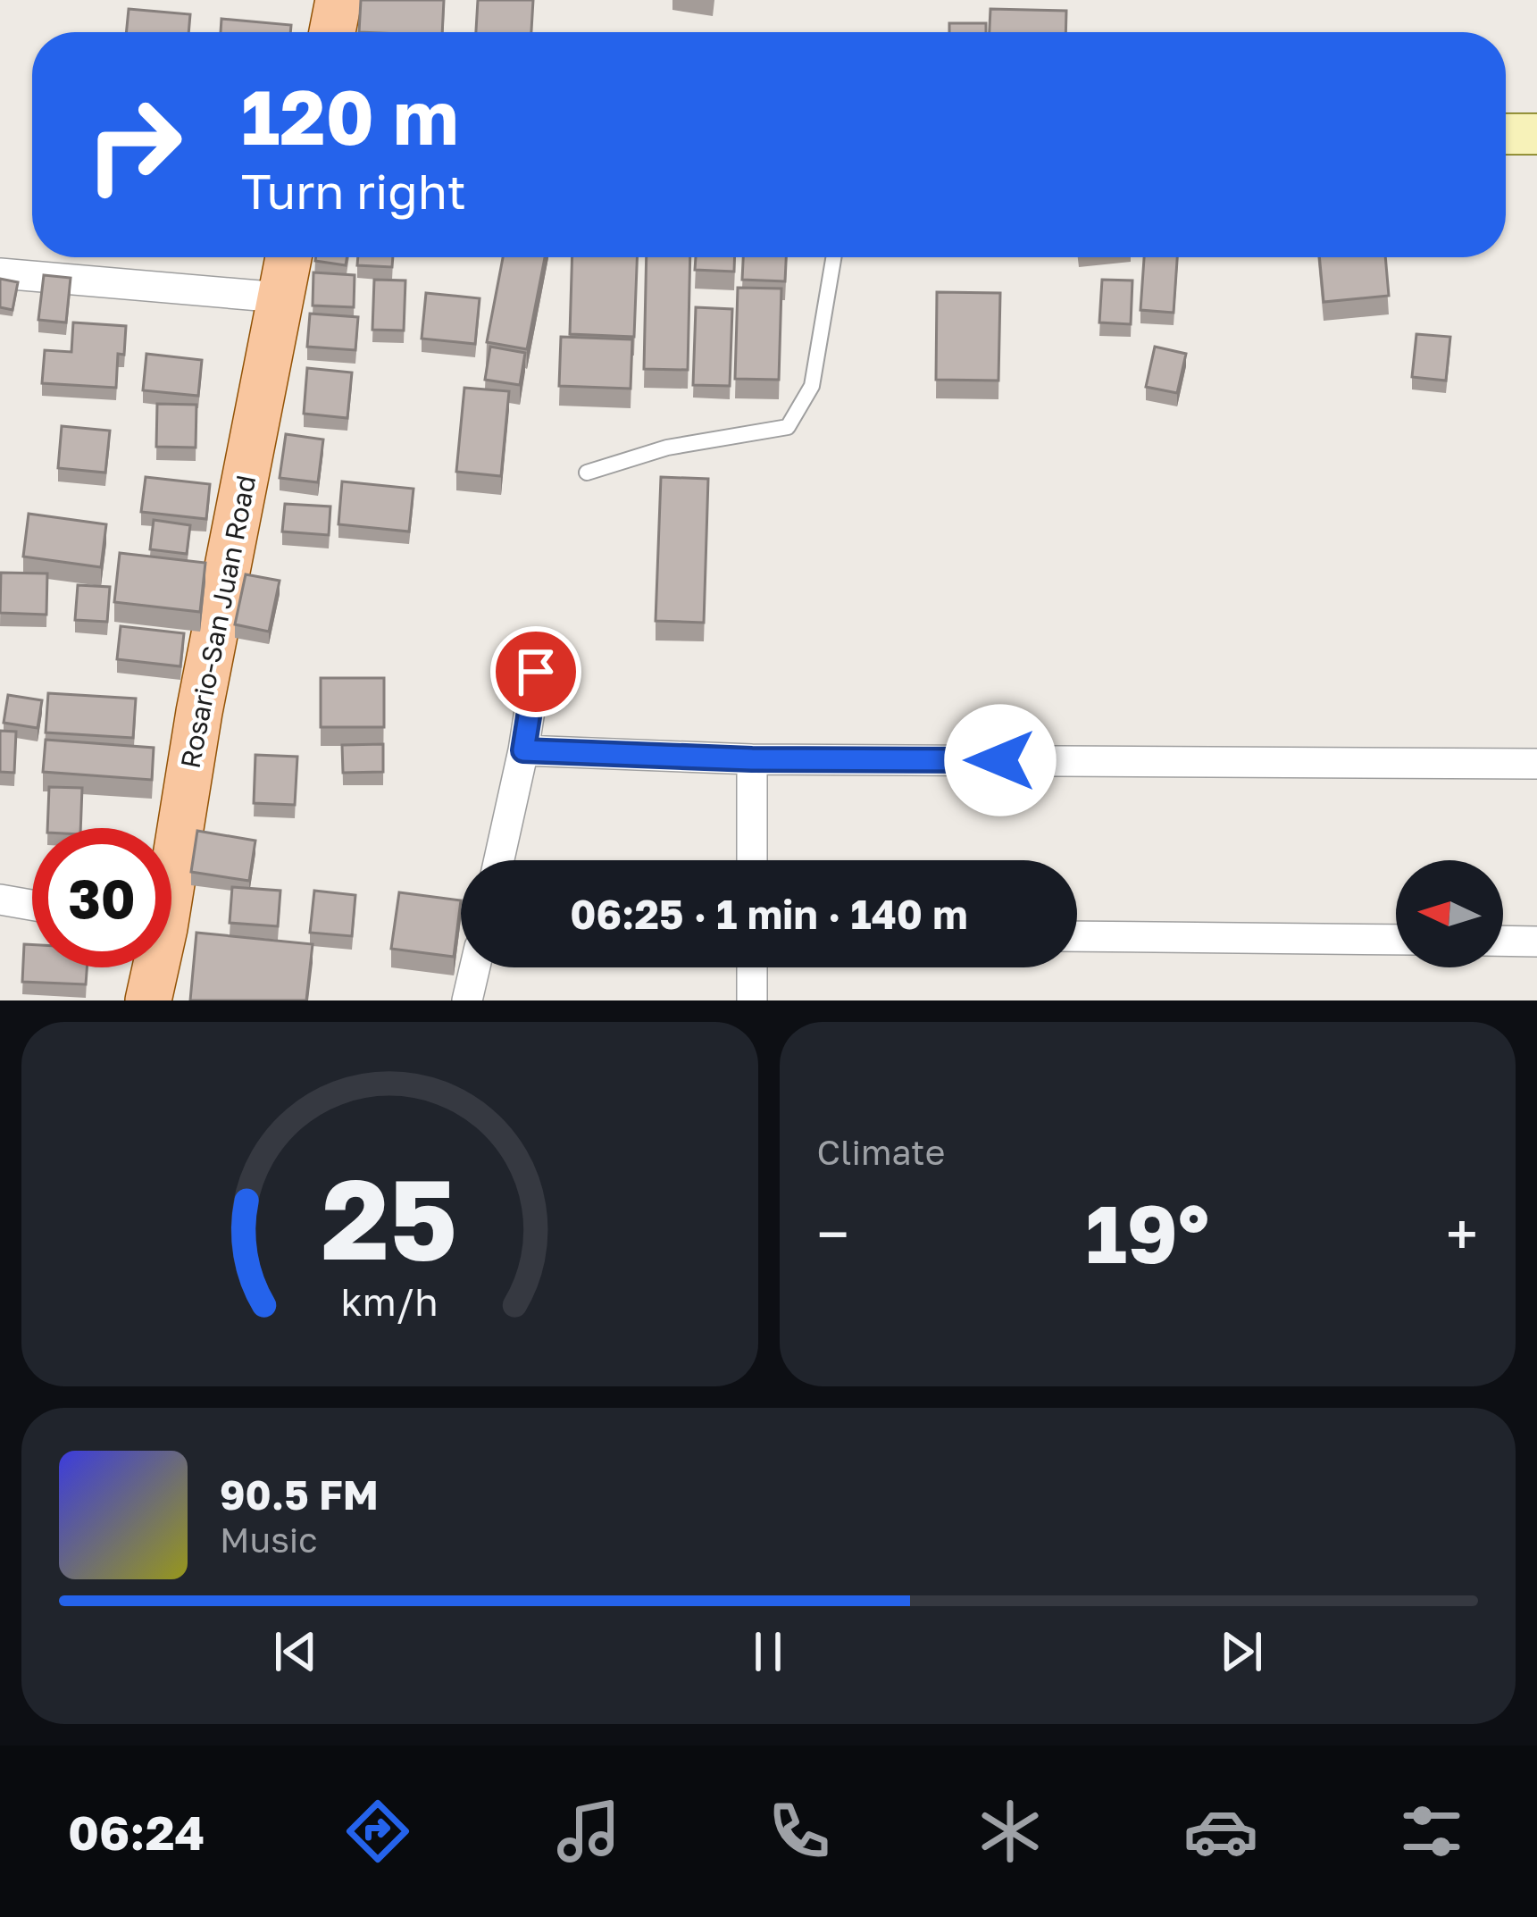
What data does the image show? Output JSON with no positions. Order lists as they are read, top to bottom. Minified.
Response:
{"streets":{"main road":["Rosario-San Juan Road"]},"north":"left","page":{"turn":["120 m","Turn right"],"limit":"30","trip":"06:25 · 1 min · 140 m","tile":"Climate","heat":["−","19°","+"],"song":["90.5 FM","Music"],"tabs":"06:24","gauge":["25","km/h"]}}
